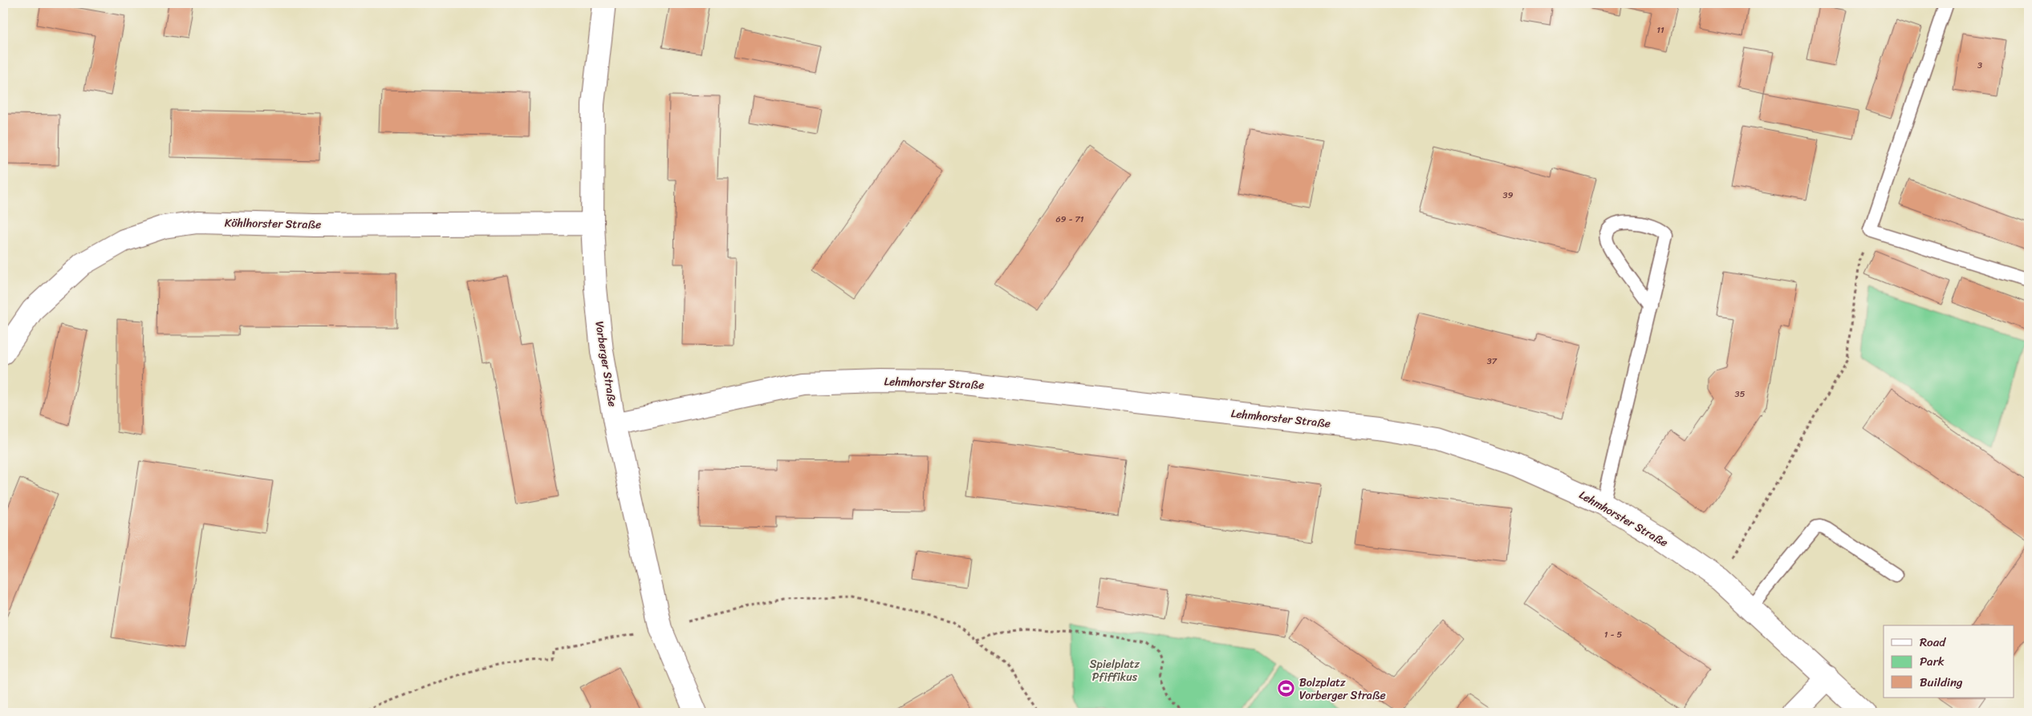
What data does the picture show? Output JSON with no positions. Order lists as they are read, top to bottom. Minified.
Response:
{"streets":{"street":["Köhlhorster Straße","Vorberger Straße","Lehmhorster Straße"]},"crossings":[["Köhlhorster Straße","Vorberger Straße"],["Vorberger Straße","Lehmhorster Straße"]],"parks":["Spielplatz Pfiffikus"],"places":{"sports":["Bolzplatz Vorberger Straße"]},"house_numbers":["11","3","39","69 - 71","37","35","1 - 5"],"legend":["Road","Park","Building"]}
